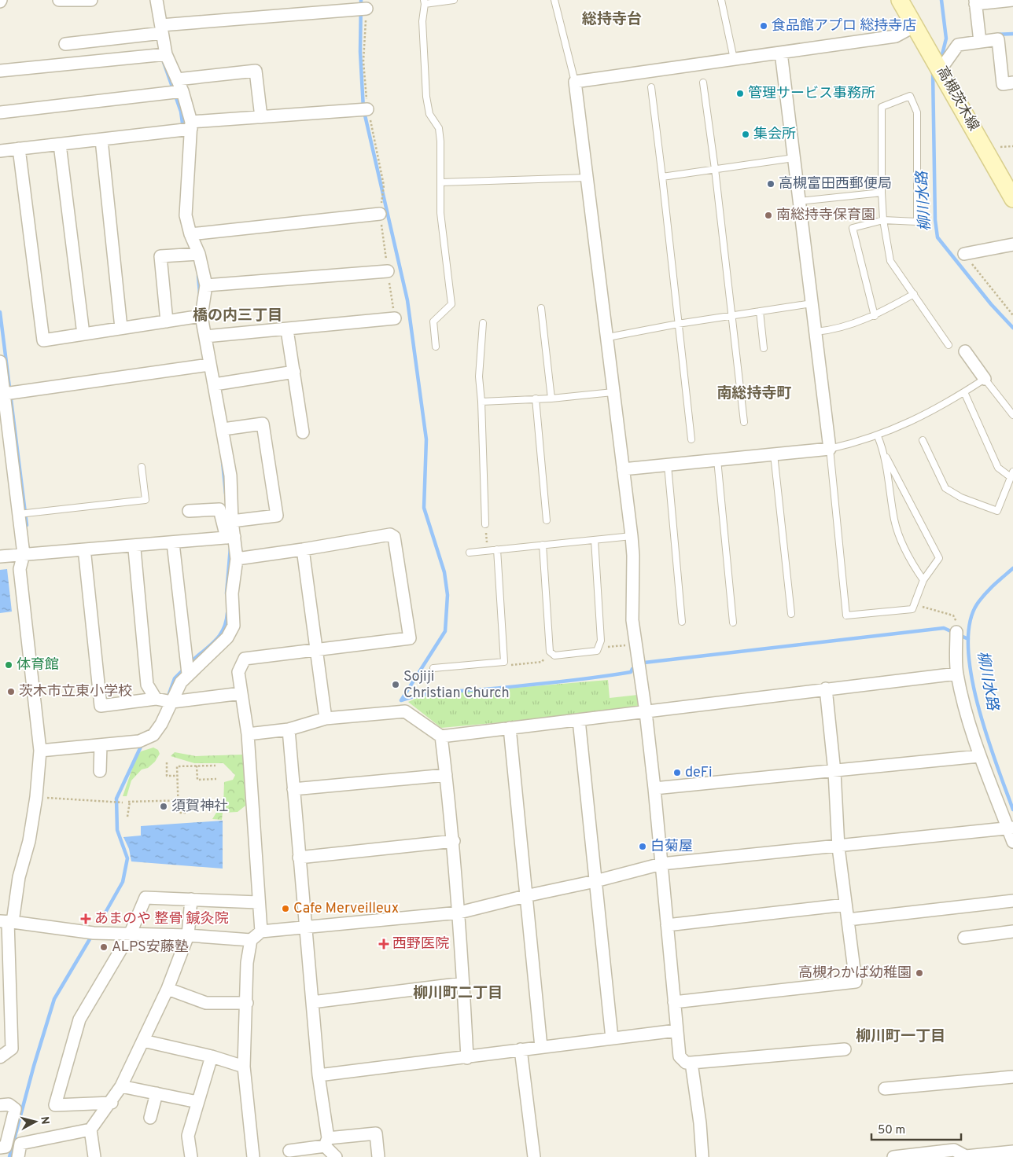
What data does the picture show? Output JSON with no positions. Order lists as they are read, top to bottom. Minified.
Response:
{"streets":{"main road":["高槻茨木線"]},"districts":["総持寺台","橋の内三丁目","南総持寺町","柳川町二丁目","柳川町一丁目"],"water":["柳川水路"],"places":{"other":["食品館アプロ 総持寺店","管理サービス事務所","集会所","高槻富田西郵便局","南総持寺保育園","体育館","Sojiji Christian Church","茨木市立東小学校","deFi","須賀神社","白菊屋","Cafe Merveilleux","ALPS安藤塾","高槻わかば幼稚園"],"health":["あまのや 整骨 鍼灸院","西野医院"]},"scale_bar":"50 m","north":"right"}
